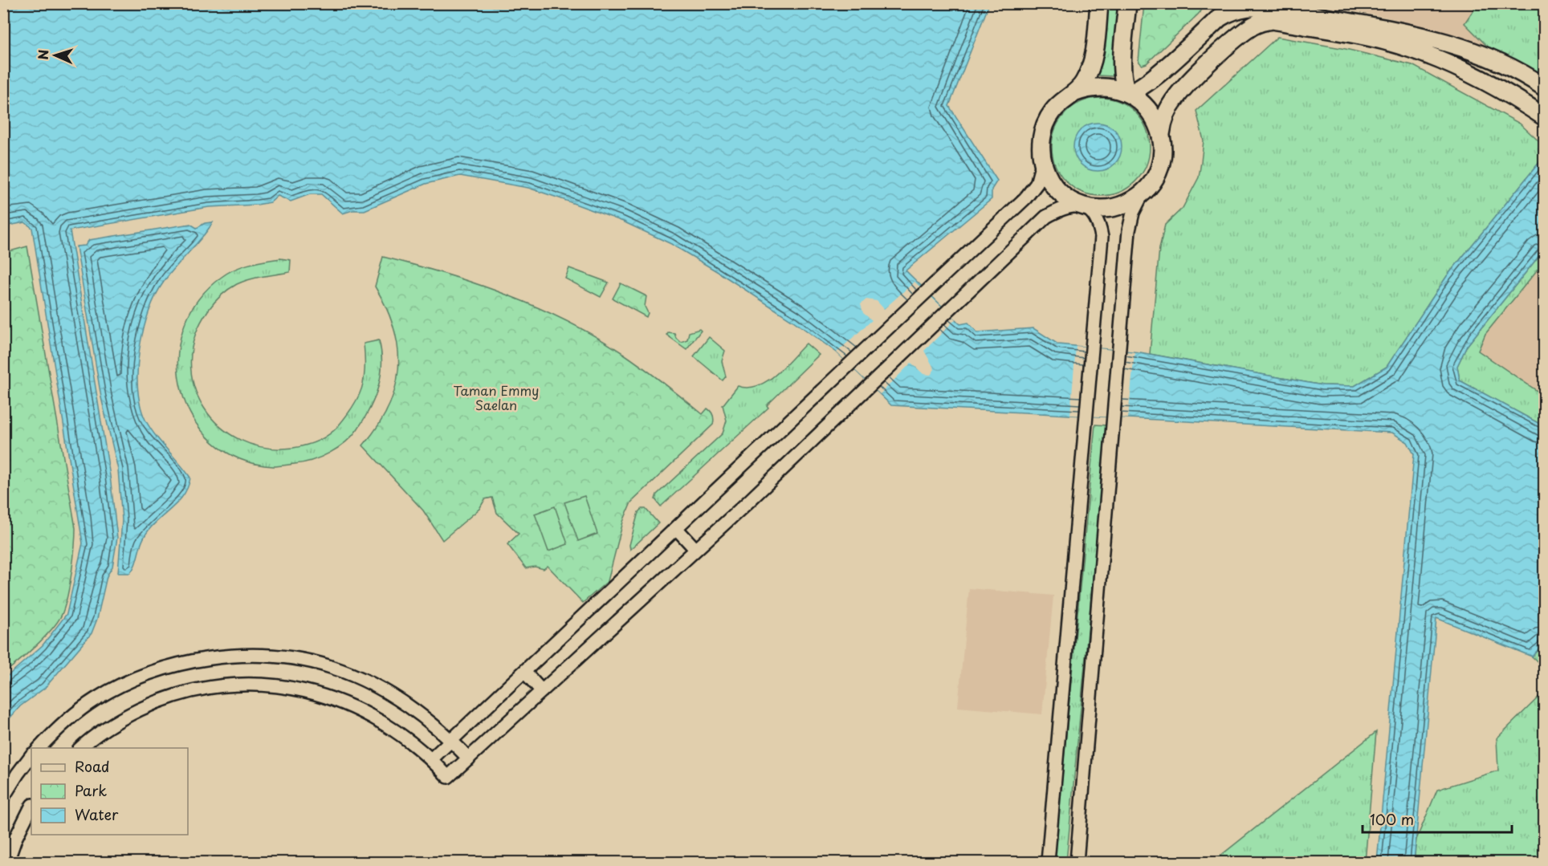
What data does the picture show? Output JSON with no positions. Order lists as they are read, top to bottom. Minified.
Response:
{"parks":["Taman Emmy Saelan"],"legend":["Road","Park","Water"],"scale_bar":"100 m","north":"left"}
